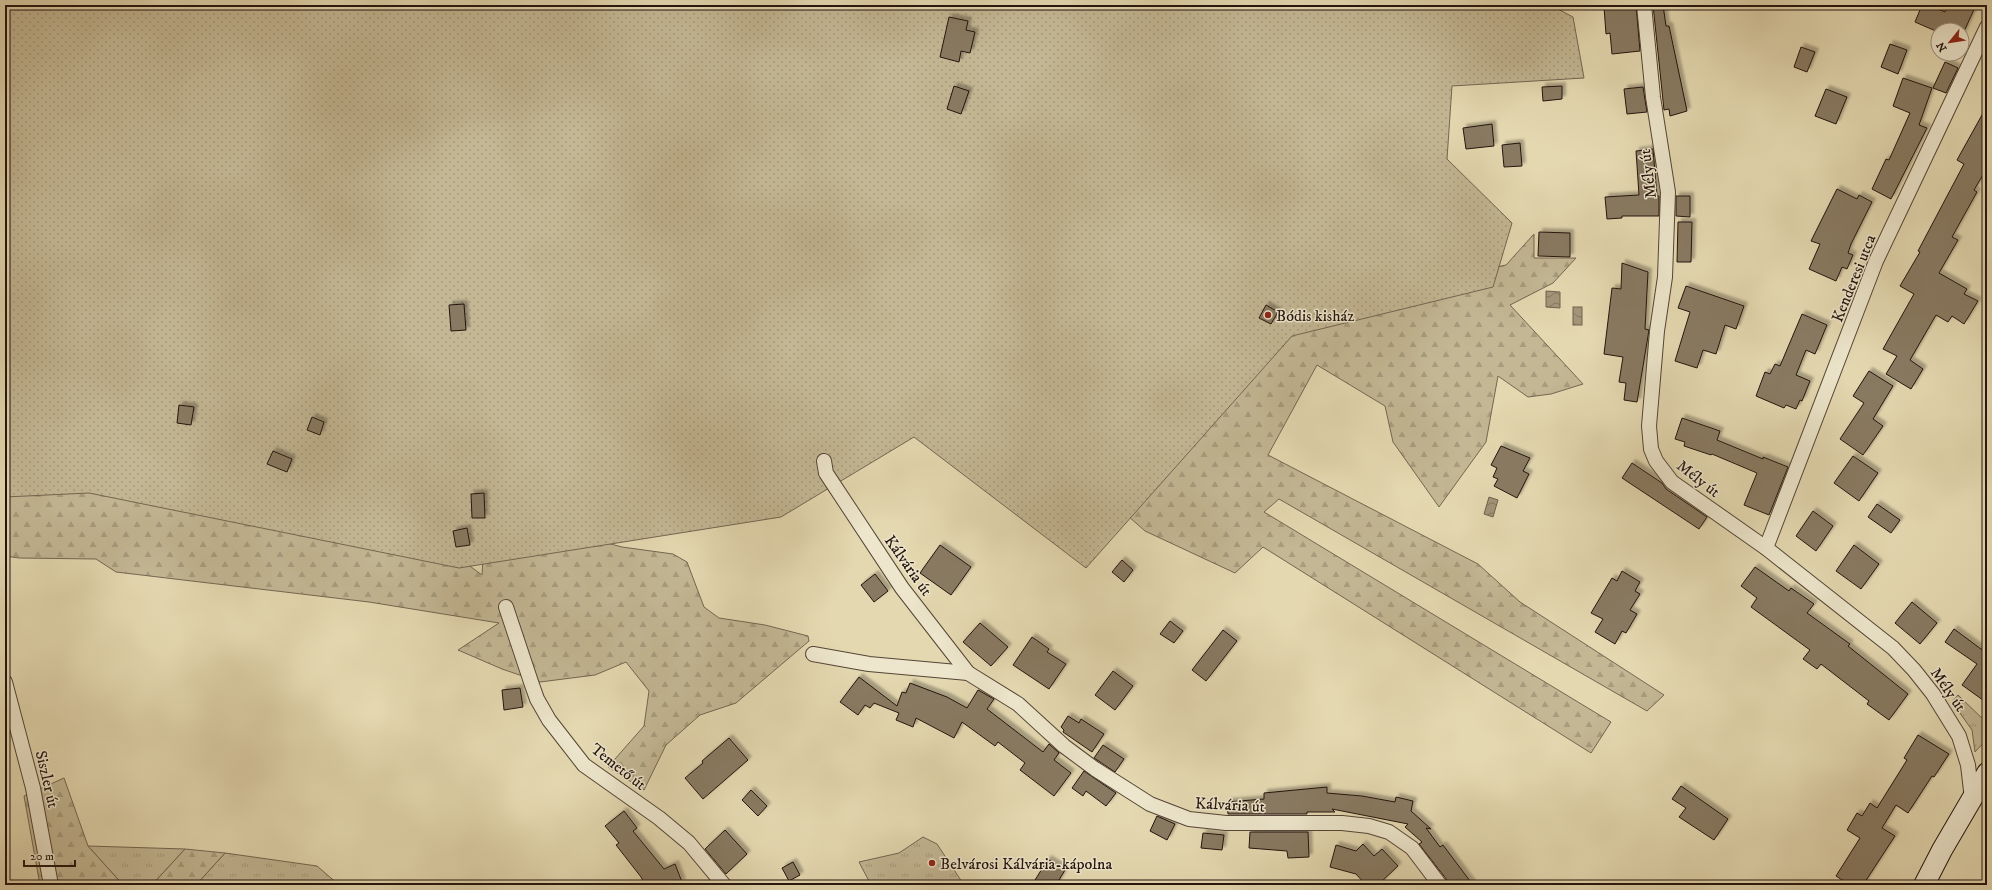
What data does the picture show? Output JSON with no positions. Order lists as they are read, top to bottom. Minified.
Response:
{"streets":{"street":["Mély út","Kenderesi utca","Kálvária út","Temető út","Siszler út"]},"crossings":[["Mély út","Kenderesi utca"]],"places":["Bódis kisház","Belvárosi Kálvária-kápolna"],"scale_bar":"20 m","north":"bottom left"}
